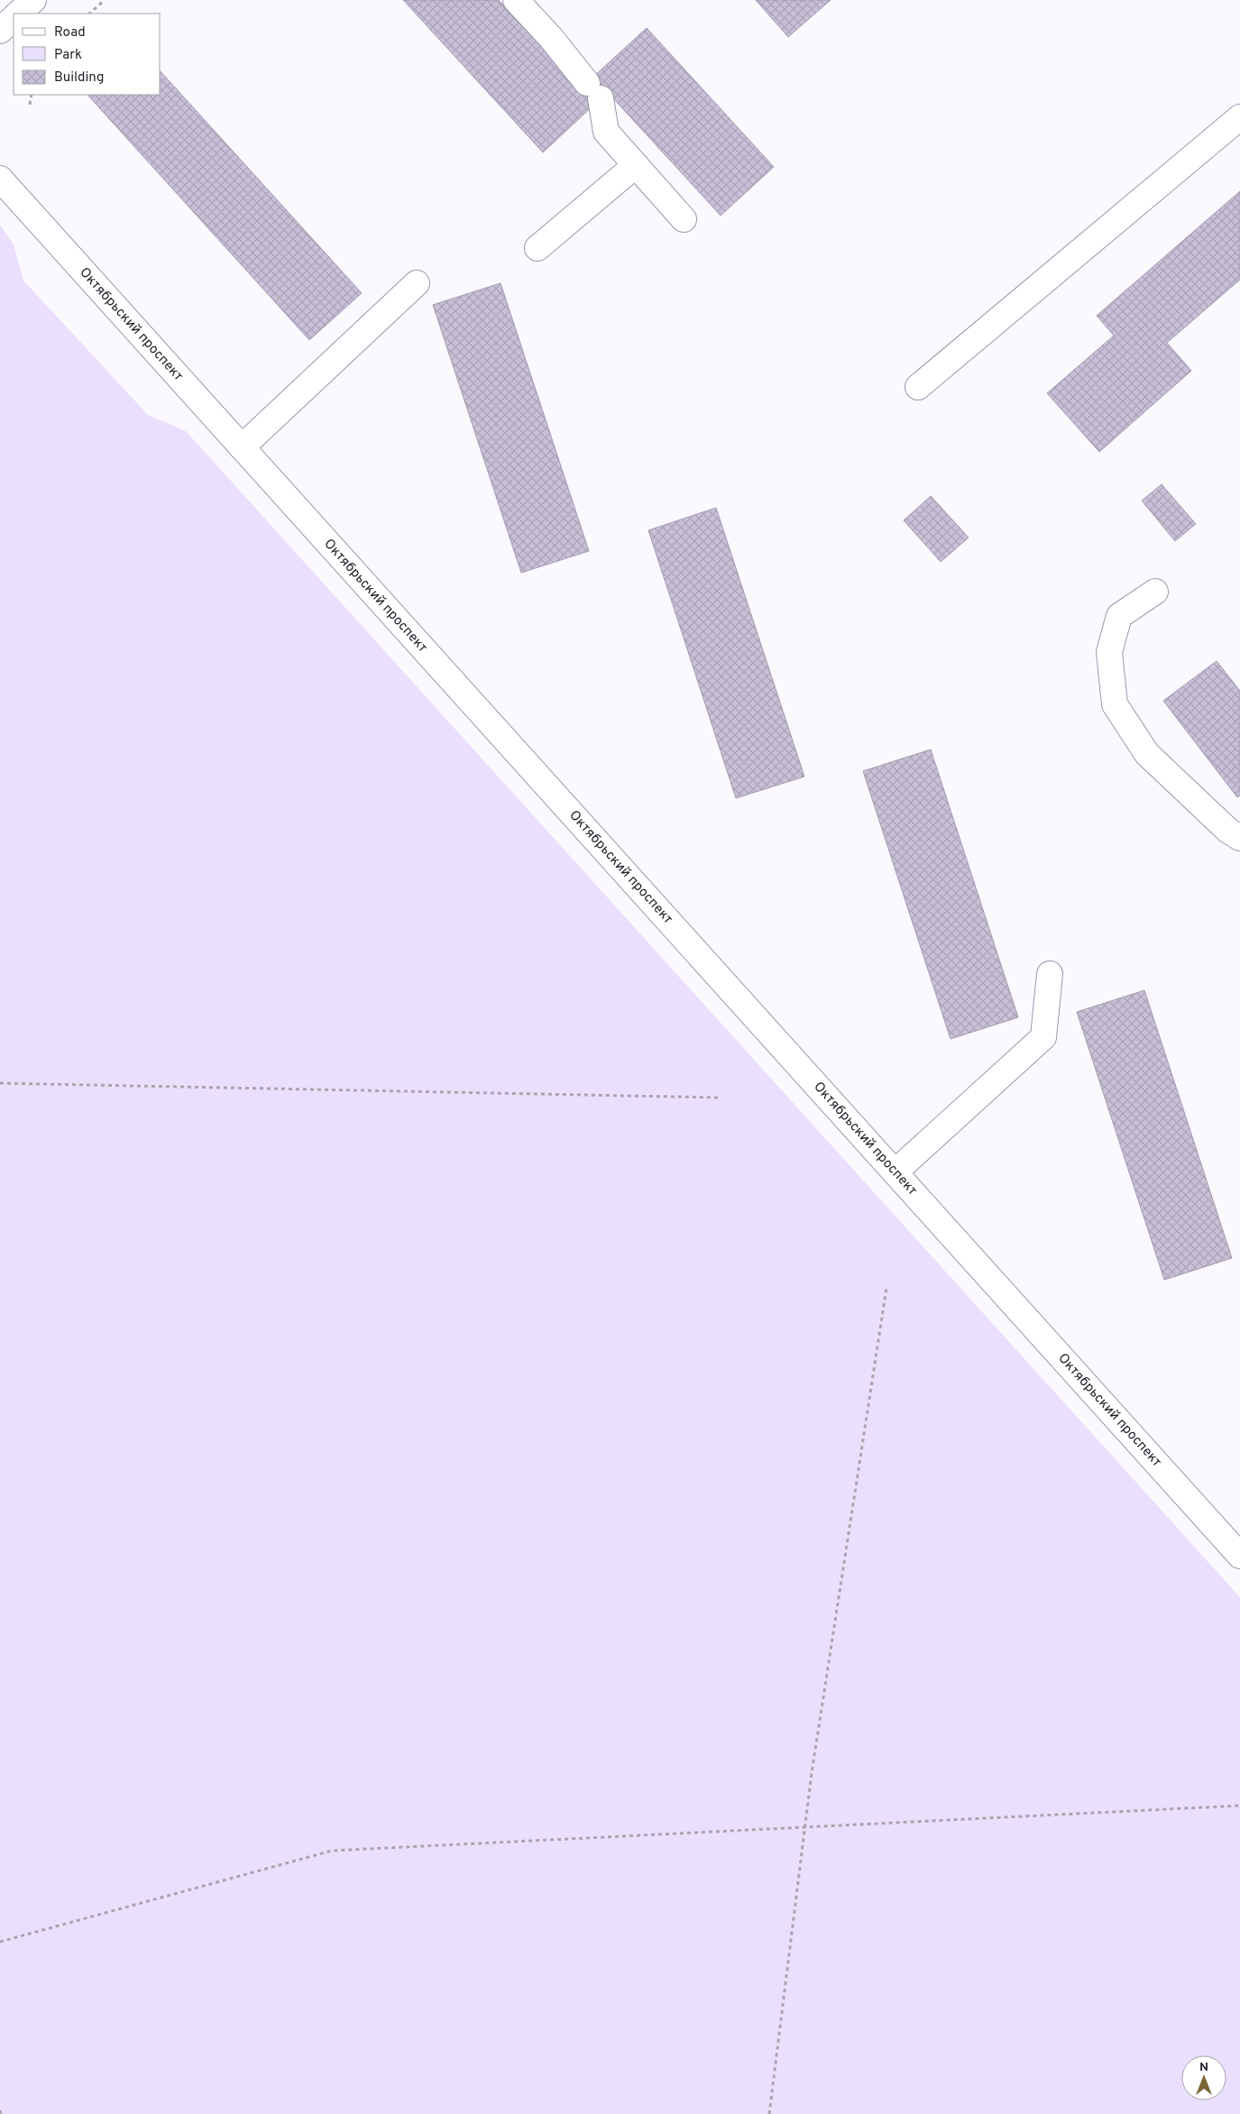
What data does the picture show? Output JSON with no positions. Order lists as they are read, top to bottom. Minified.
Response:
{"streets":{"street":["Октябрьский проспект"]},"legend":["Road","Park","Building"],"north":"top"}
